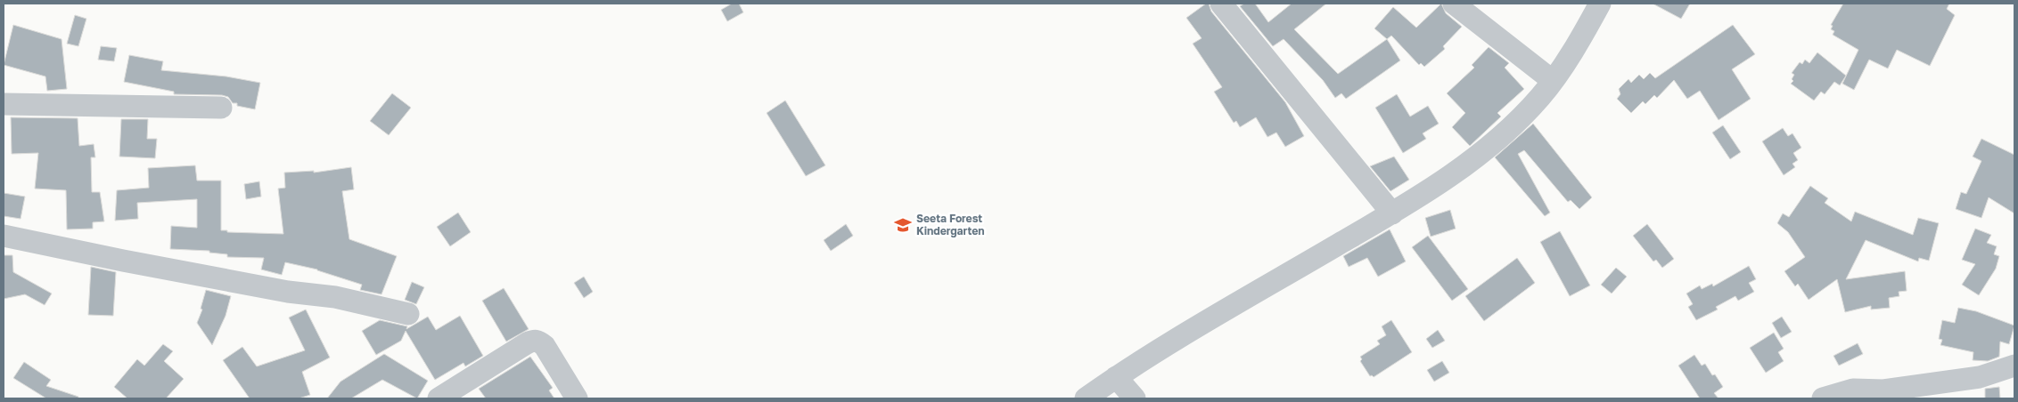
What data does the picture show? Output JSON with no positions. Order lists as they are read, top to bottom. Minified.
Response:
{"places":{"school or university":["Seeta Forest Kindergarten"]}}
